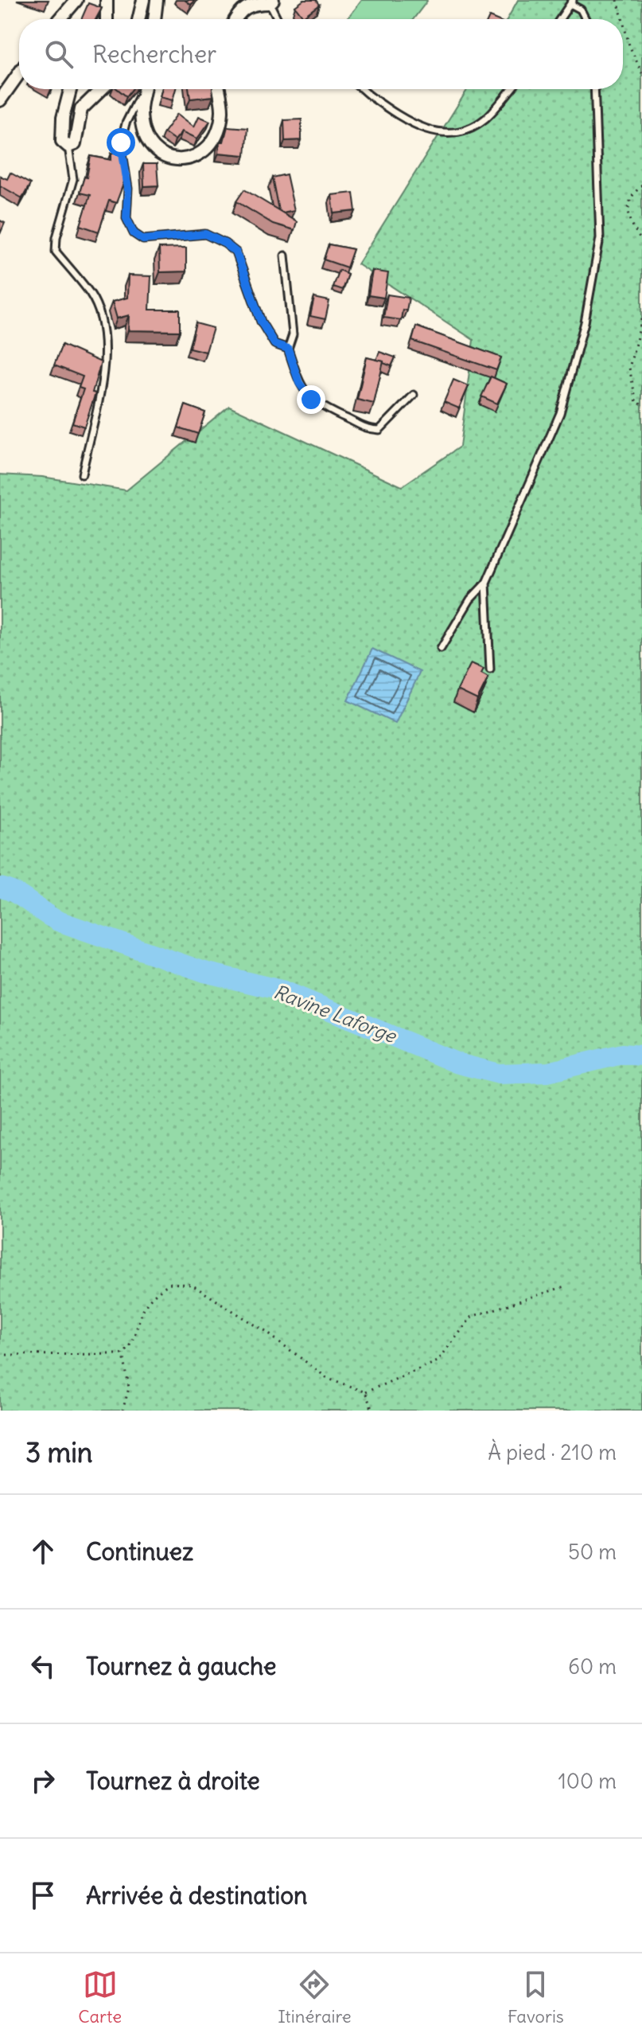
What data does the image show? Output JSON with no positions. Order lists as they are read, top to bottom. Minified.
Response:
{"water":["Ravine Laforge"],"page":{"search":"Rechercher","heading":["3 min","À pied · 210 m"],"list":[["Continuez","50 m"],["Tournez à gauche","60 m"],["Tournez à droite","100 m"],"Arrivée à destination"],"nav":["Carte","Itinéraire","Favoris"]}}
